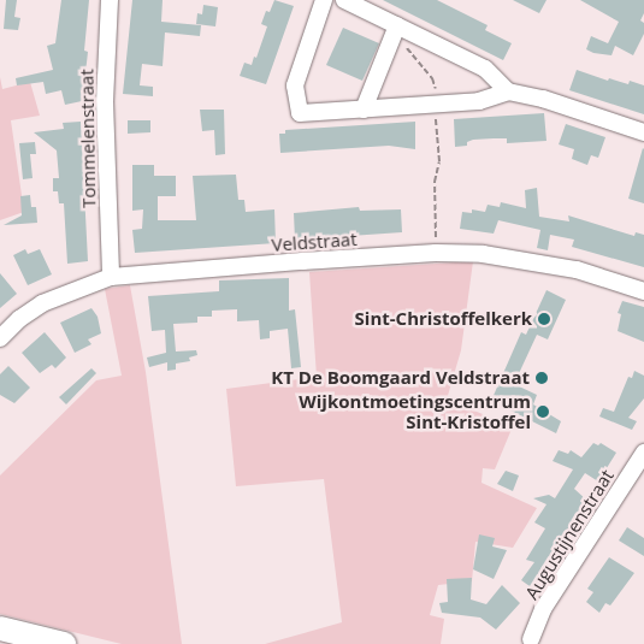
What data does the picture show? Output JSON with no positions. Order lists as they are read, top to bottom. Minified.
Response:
{"streets":{"street":["Tommelenstraat","Veldstraat","Augustijnenstraat"]},"crossings":[["Tommelenstraat","Veldstraat"]],"places":["Sint-Christoffelkerk","KT De Boomgaard Veldstraat","Wijkontmoetingscentrum Sint-Kristoffel"]}
